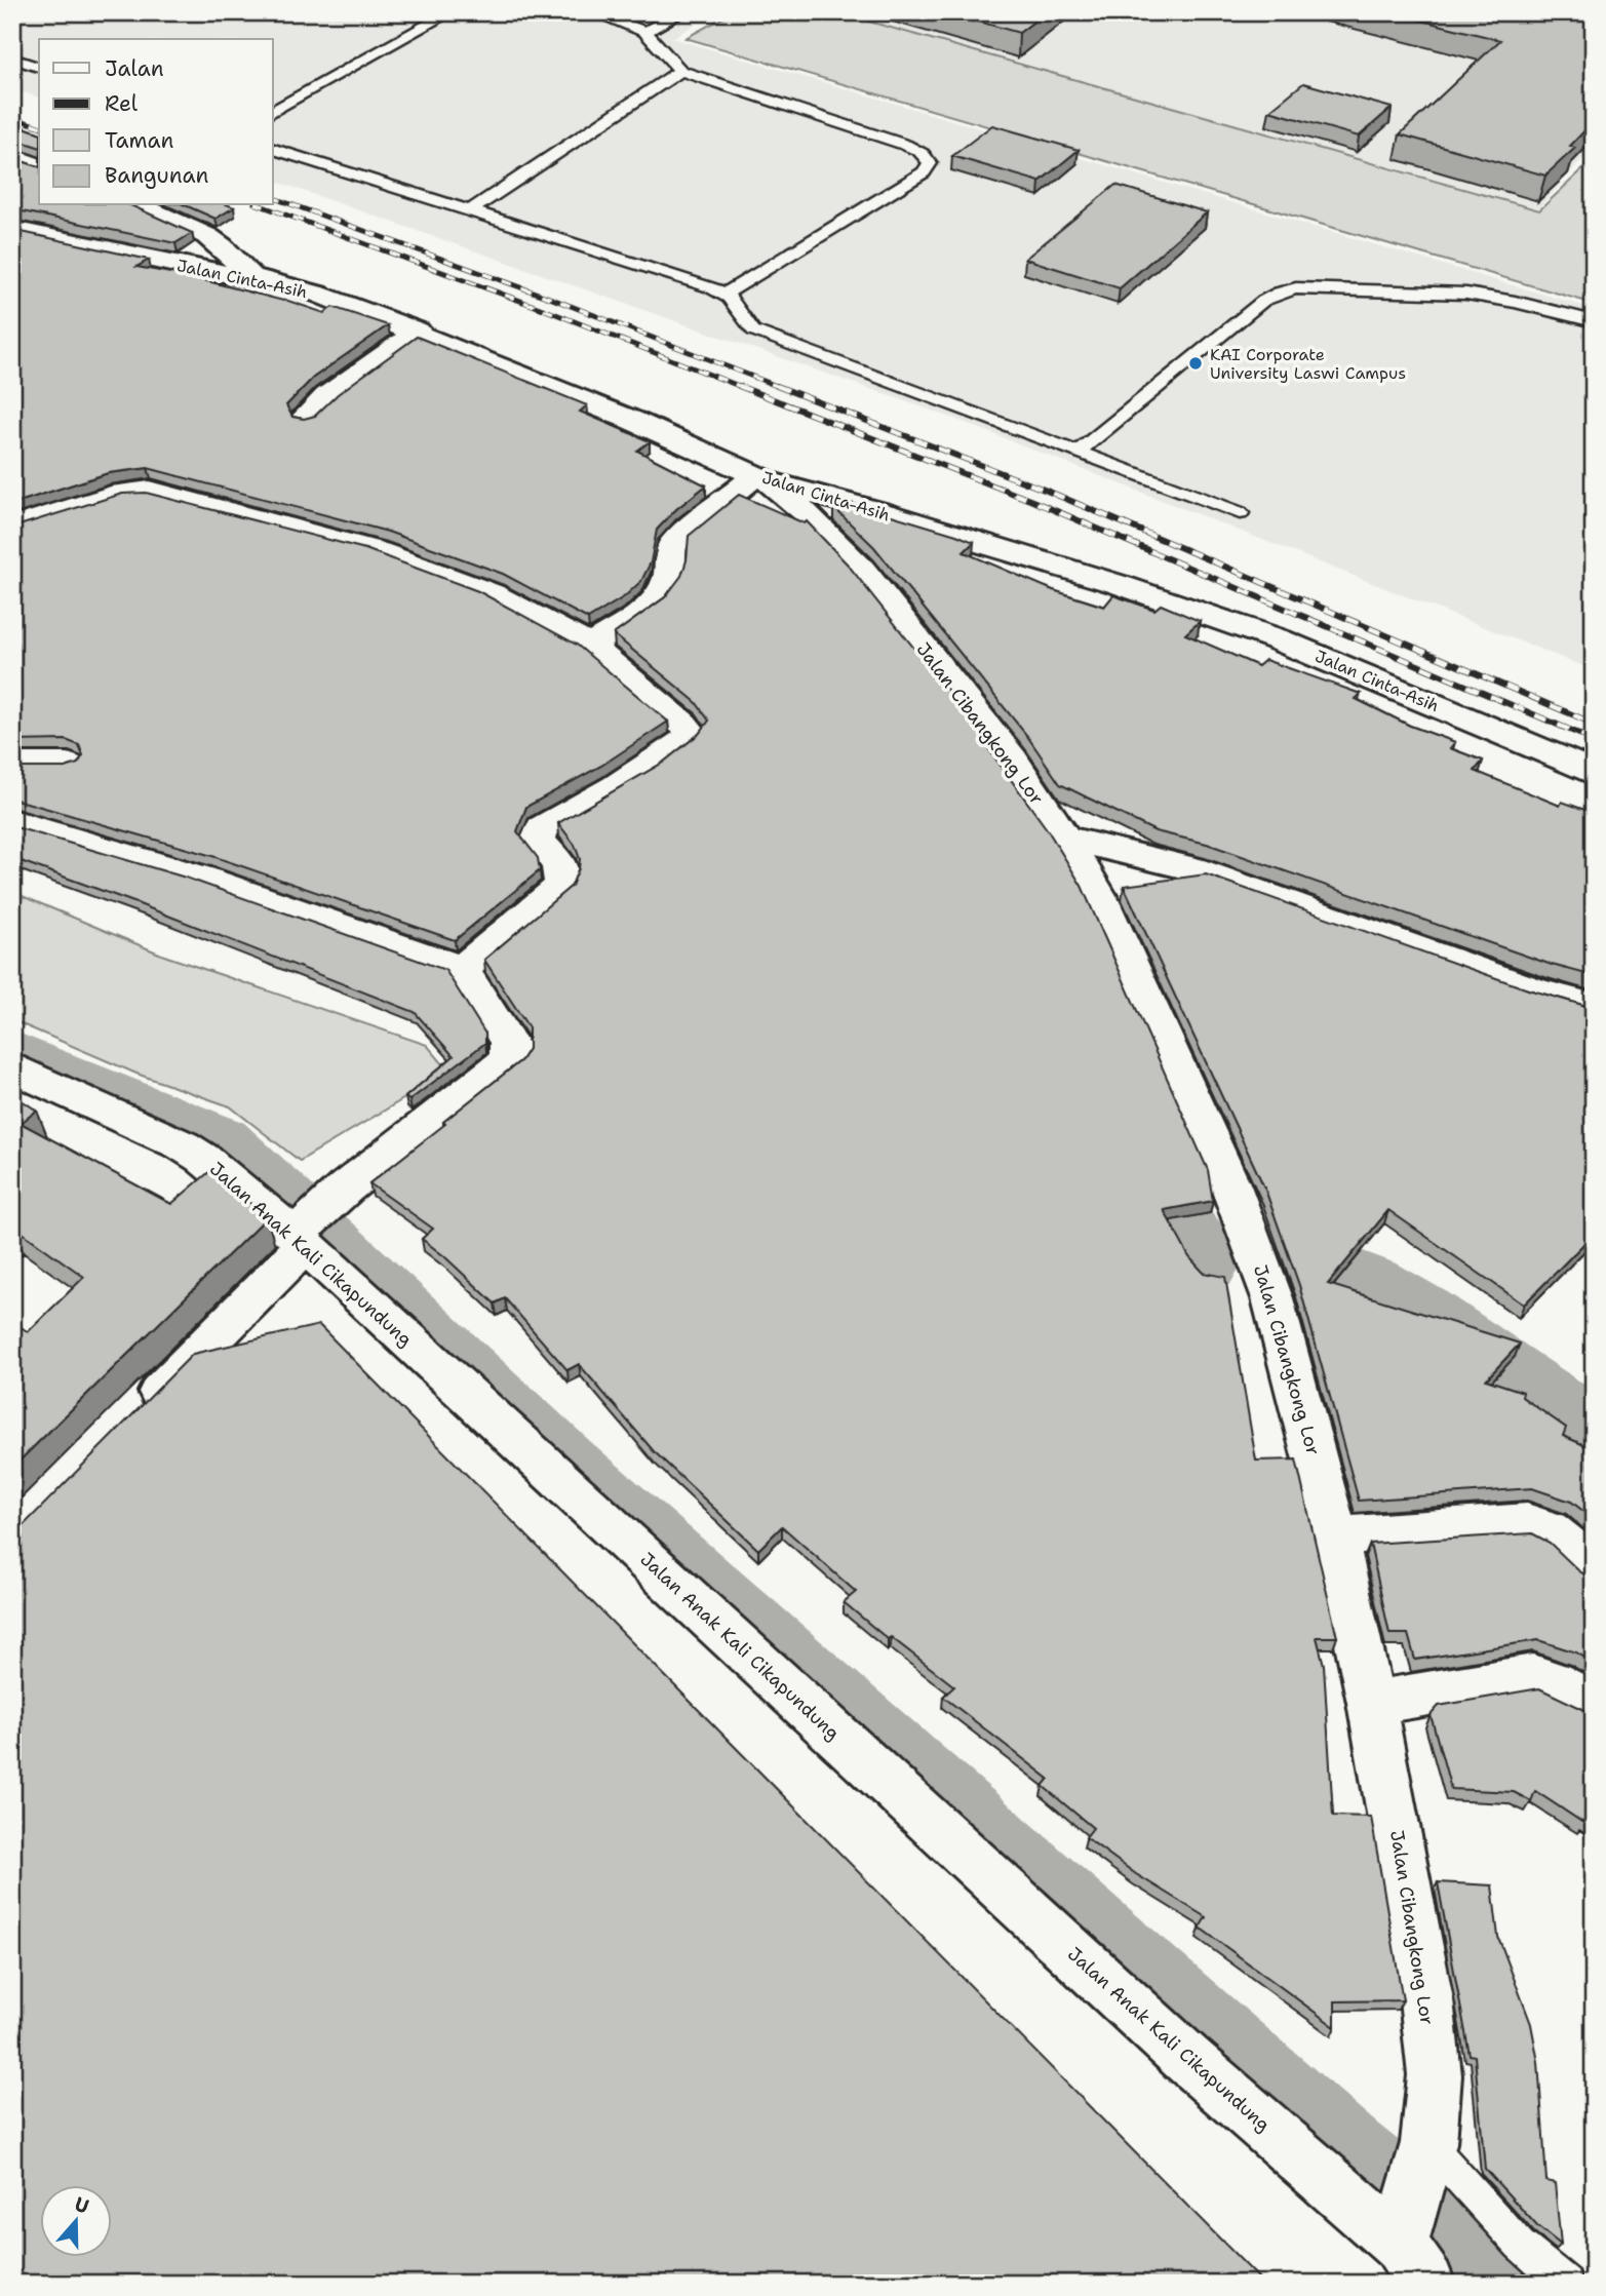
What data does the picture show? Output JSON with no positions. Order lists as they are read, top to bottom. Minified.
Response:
{"streets":{"street":["Jalan Cinta-Asih","Jalan Cibangkong Lor","Jalan Anak Kali Cikapundung"]},"crossings":[["Jalan Cinta-Asih","Jalan Cibangkong Lor"],["Jalan Cibangkong Lor","Jalan Anak Kali Cikapundung"]],"places":["KAI Corporate University Laswi Campus"],"legend":["Jalan","Rel","Taman","Bangunan"],"north":"top"}
